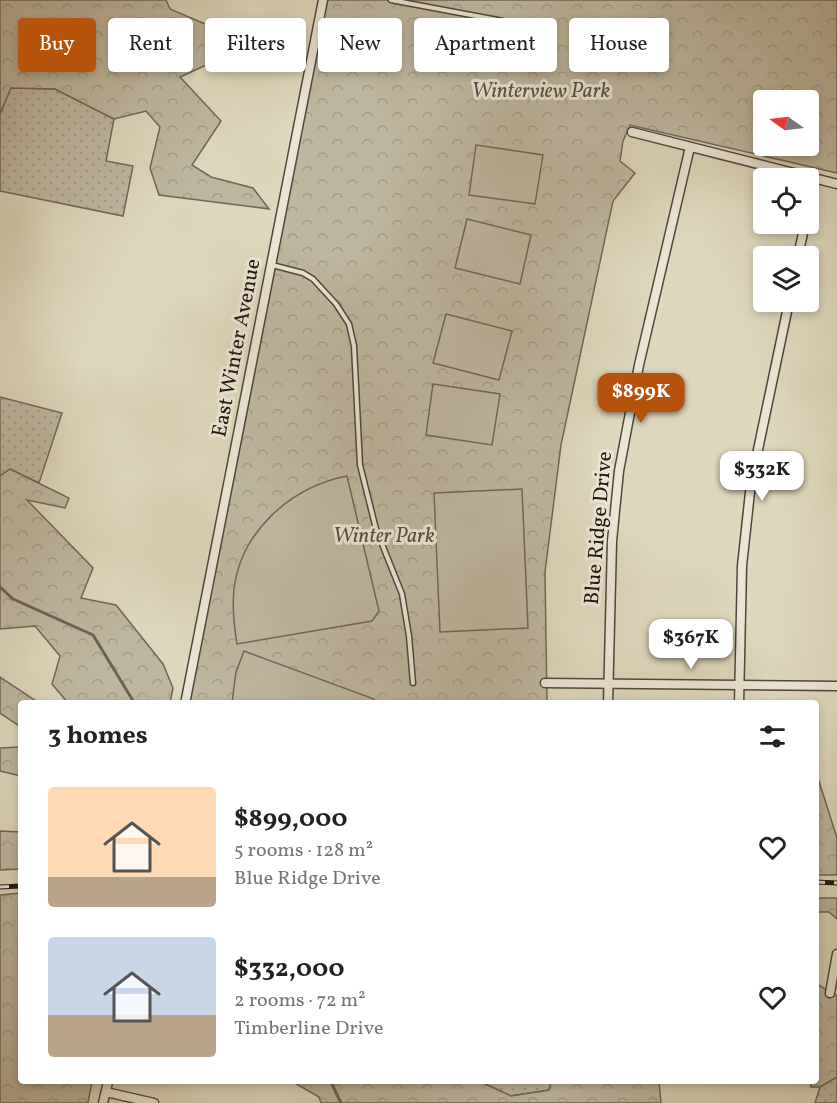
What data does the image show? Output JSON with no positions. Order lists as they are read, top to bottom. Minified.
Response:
{"streets":{"street":["East Winter Avenue","Blue Ridge Drive"]},"parks":["Winterview Park","Winter Park"],"north":"left","page":{"chip":["Buy","Rent","Filters","New","Apartment","House"],"price":["$899K","$332K","$367K"],"heading":"3 homes","list":[{"name":"$899,000","note":"5 rooms · 128 m² · Blue Ridge Drive"},{"name":"$332,000","note":"2 rooms · 72 m² · Timberline Drive"}]}}
